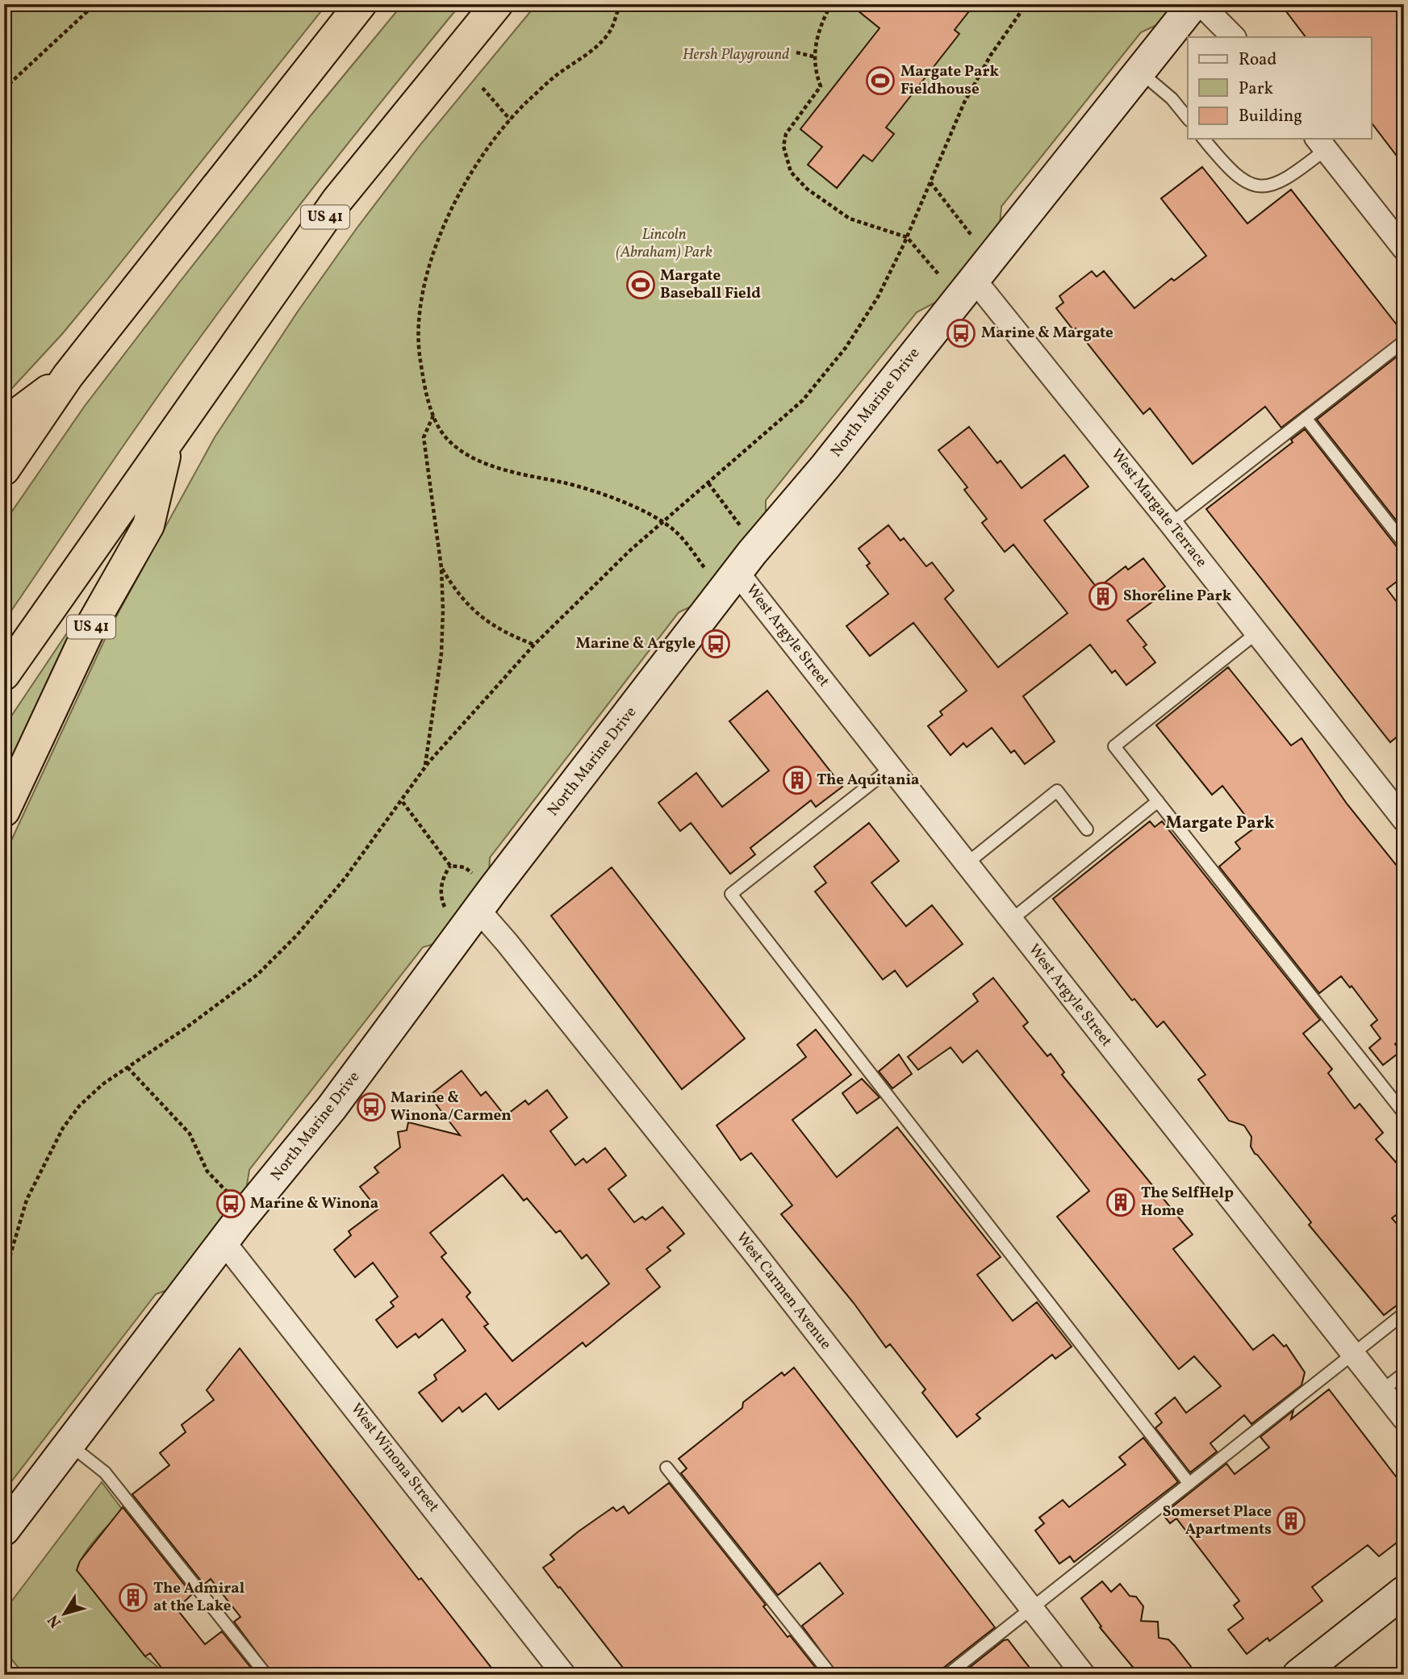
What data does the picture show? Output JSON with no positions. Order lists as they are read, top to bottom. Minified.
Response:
{"streets":{"highway":["US 41"],"street":["North Marine Drive","West Margate Terrace","West Argyle Street","West Carmen Avenue","West Winona Street"]},"crossings":[["North Marine Drive","West Margate Terrace"],["North Marine Drive","West Argyle Street"],["North Marine Drive","West Carmen Avenue"],["North Marine Drive","West Winona Street"]],"districts":["Margate Park"],"parks":["Hersh Playground","Lincoln (Abraham) Park"],"places":{"sports":["Margate Park Fieldhouse","Margate Baseball Field"],"bus stop":["Marine & Margate","Marine & Argyle","Marine & Winona/Carmen","Marine & Winona"],"building":["Shoreline Park","The Aquitania","The SelfHelp Home","Somerset Place Apartments","The Admiral at the Lake"]},"legend":["Road","Park","Building"],"north":"bottom left"}
